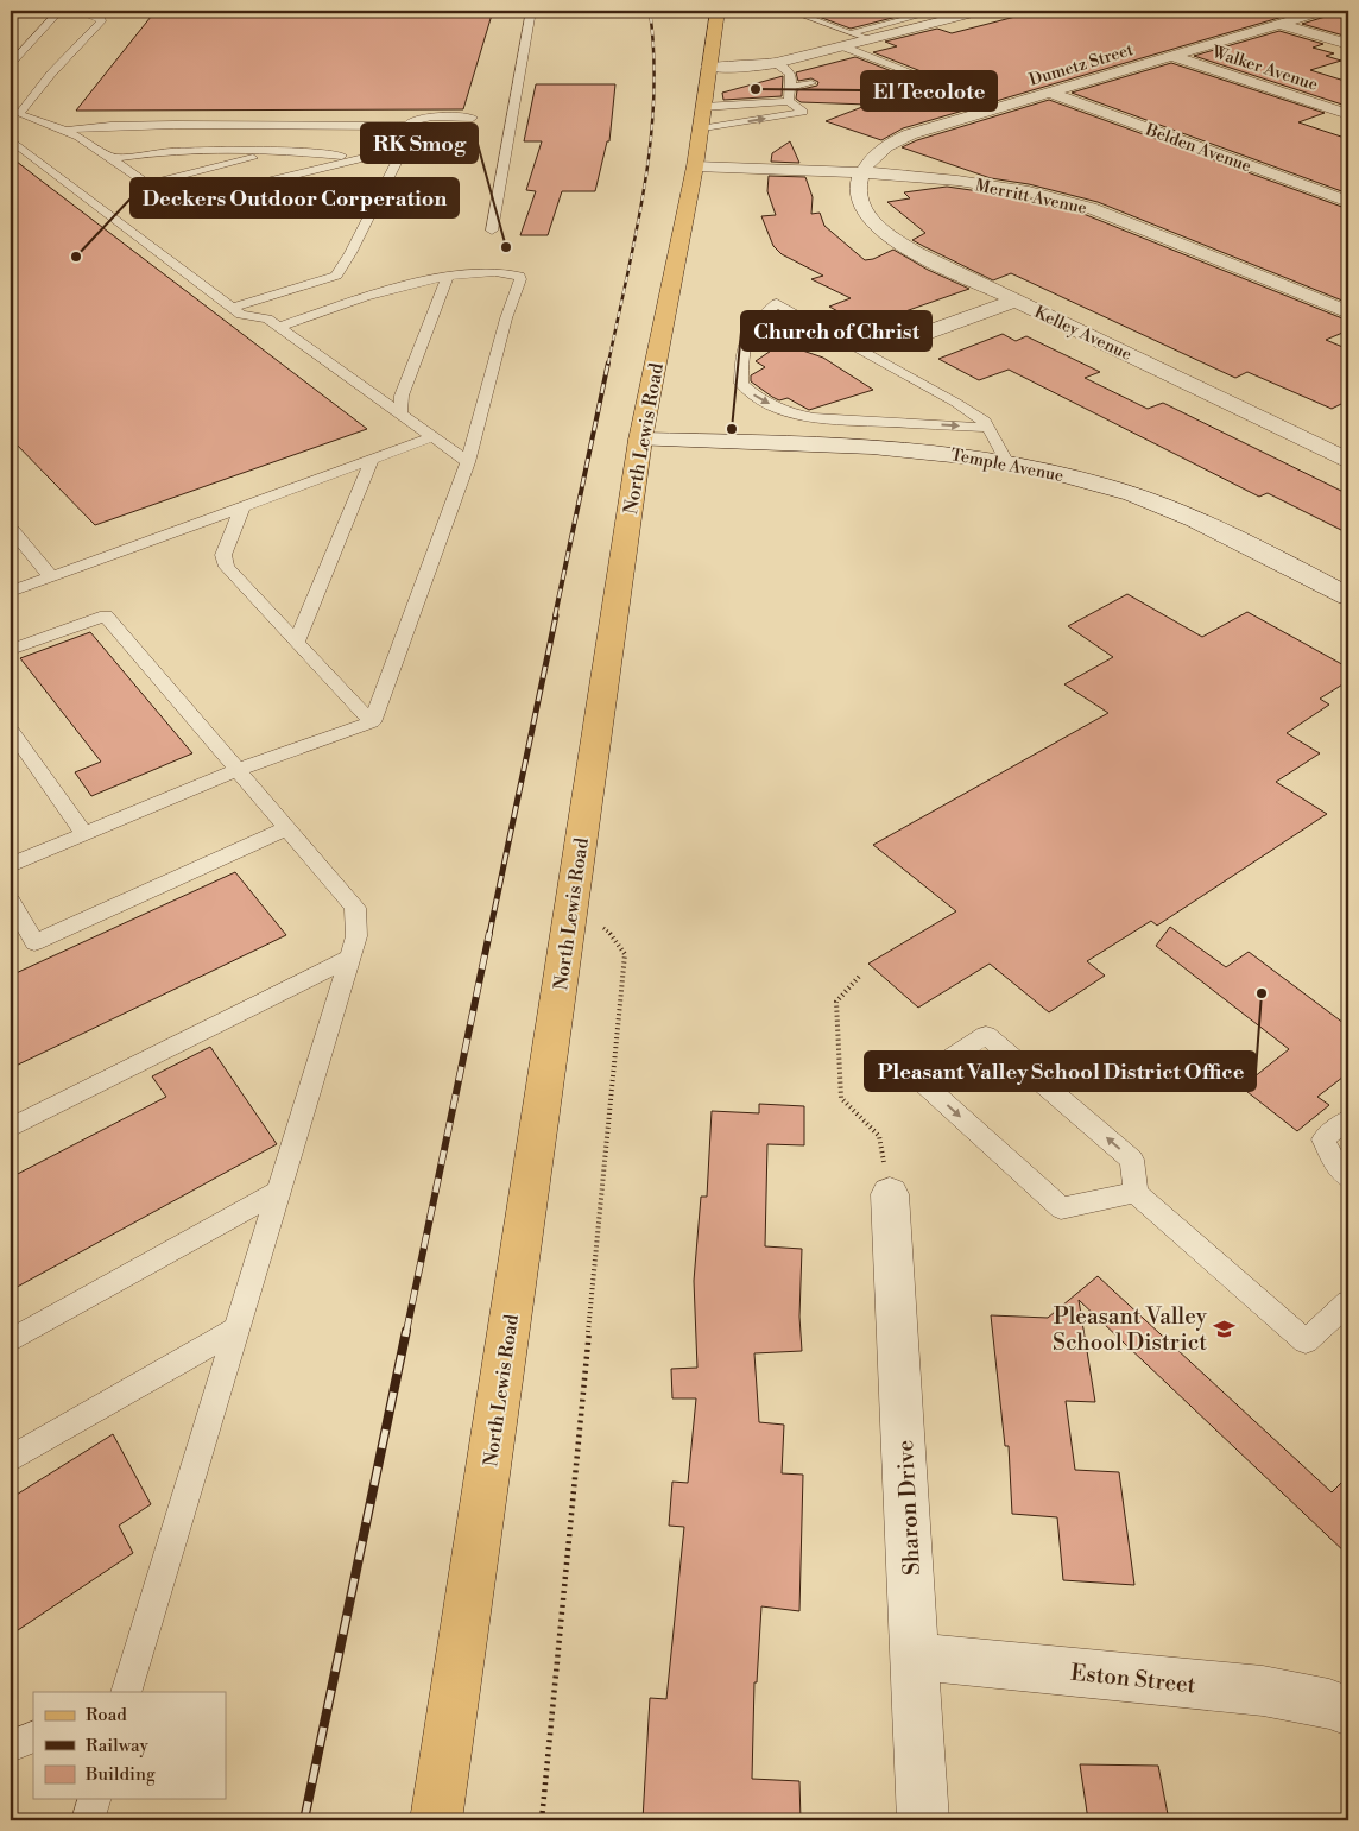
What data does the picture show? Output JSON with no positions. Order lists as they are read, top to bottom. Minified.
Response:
{"streets":{"main road":["North Lewis Road"],"street":["Dumetz Street","Walker Avenue","Belden Avenue","Merritt Avenue","Kelley Avenue","Temple Avenue","Sharon Drive","Eston Street"]},"crossings":[["Dumetz Street","Walker Avenue"],["Dumetz Street","Belden Avenue"],["Dumetz Street","Merritt Avenue"],["Dumetz Street","Kelley Avenue"],["Merritt Avenue","Kelley Avenue"],["Merritt Avenue","North Lewis Road"],["North Lewis Road","Temple Avenue"],["Sharon Drive","Eston Street"]],"places":{"other":["El Tecolote","RK Smog","Deckers Outdoor Corperation","Church of Christ","Pleasant Valley School District Office"],"school or university":["Pleasant Valley School District"]},"legend":["Road","Railway","Building"]}
